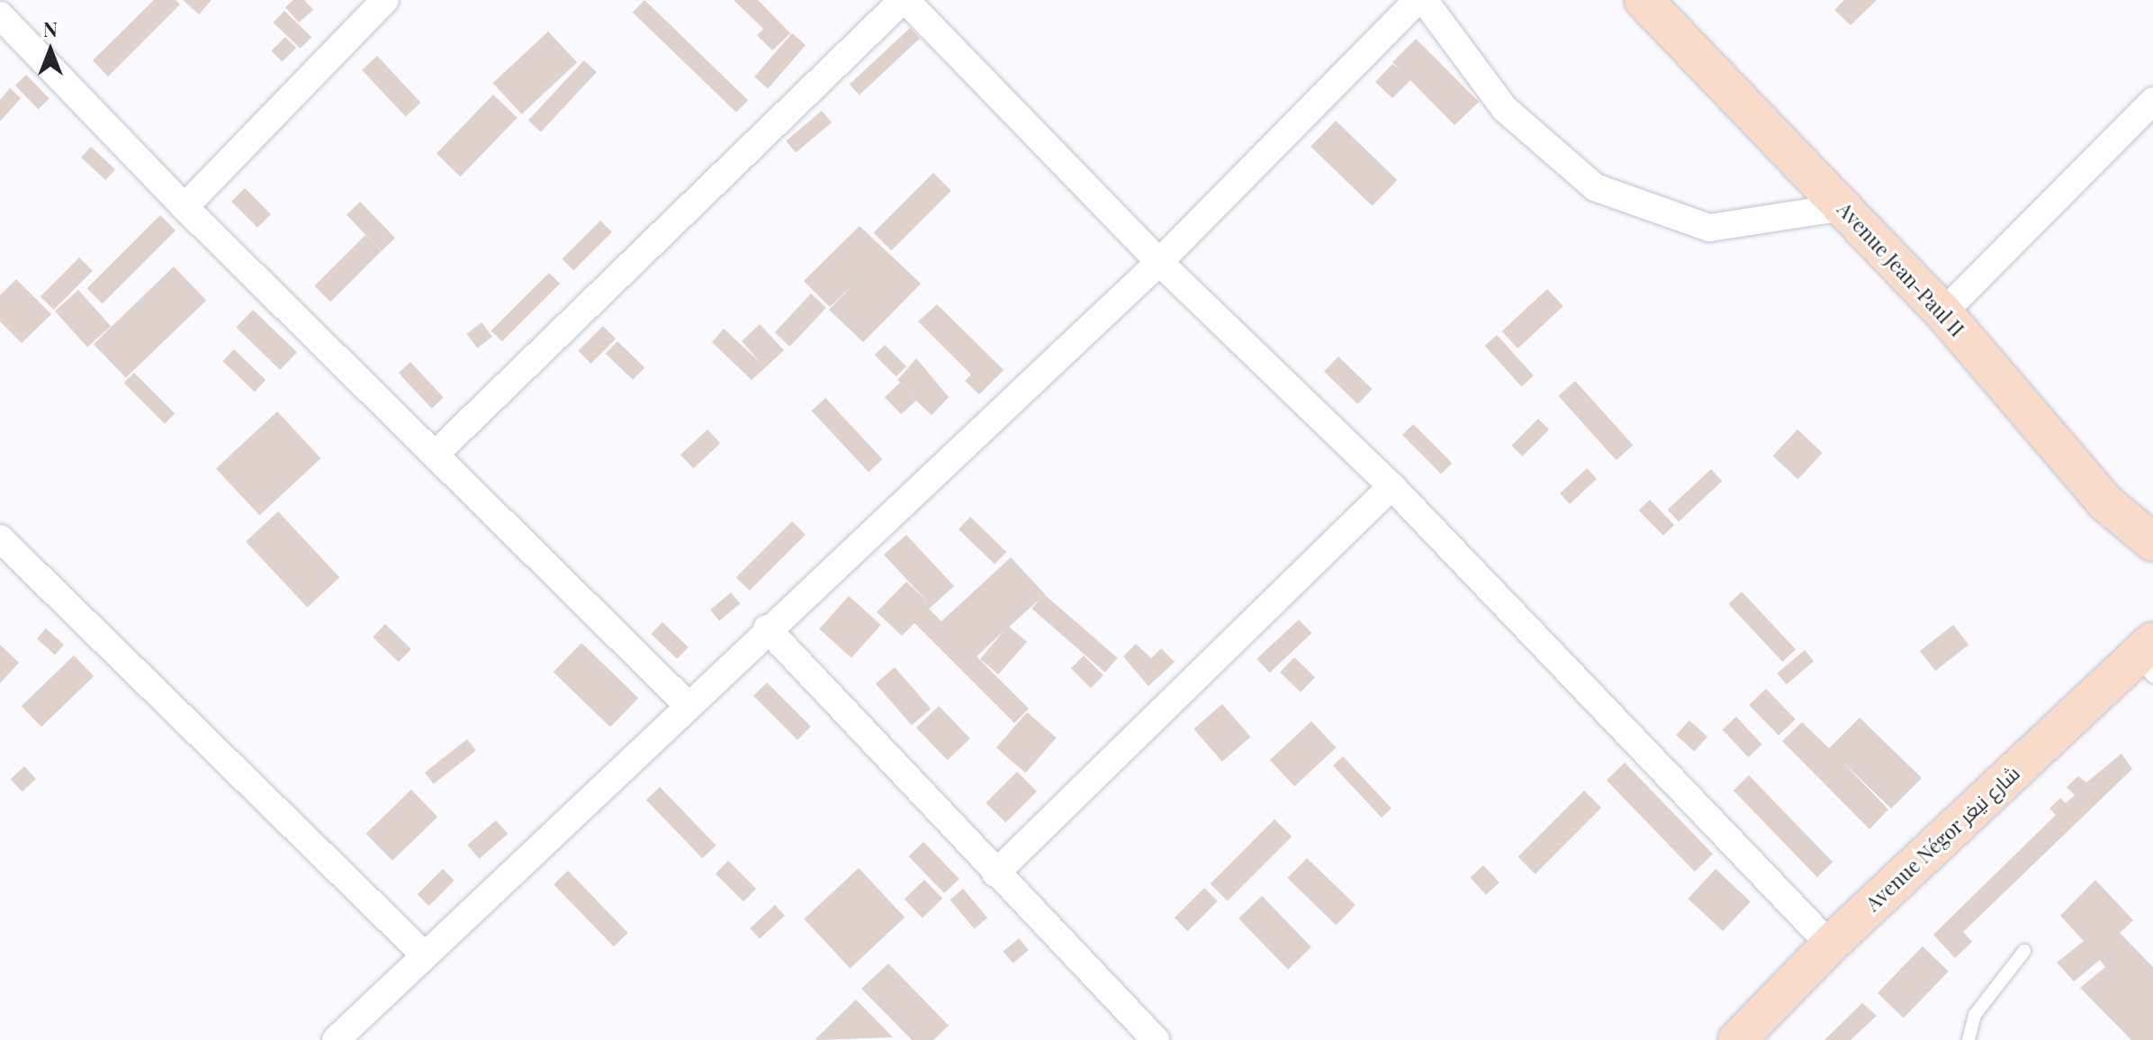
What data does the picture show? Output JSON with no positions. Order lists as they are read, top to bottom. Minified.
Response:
{"streets":{"street":["Avenue Jean-Paul II","Avenue Négor شارع نيغر"]},"north":"top"}
